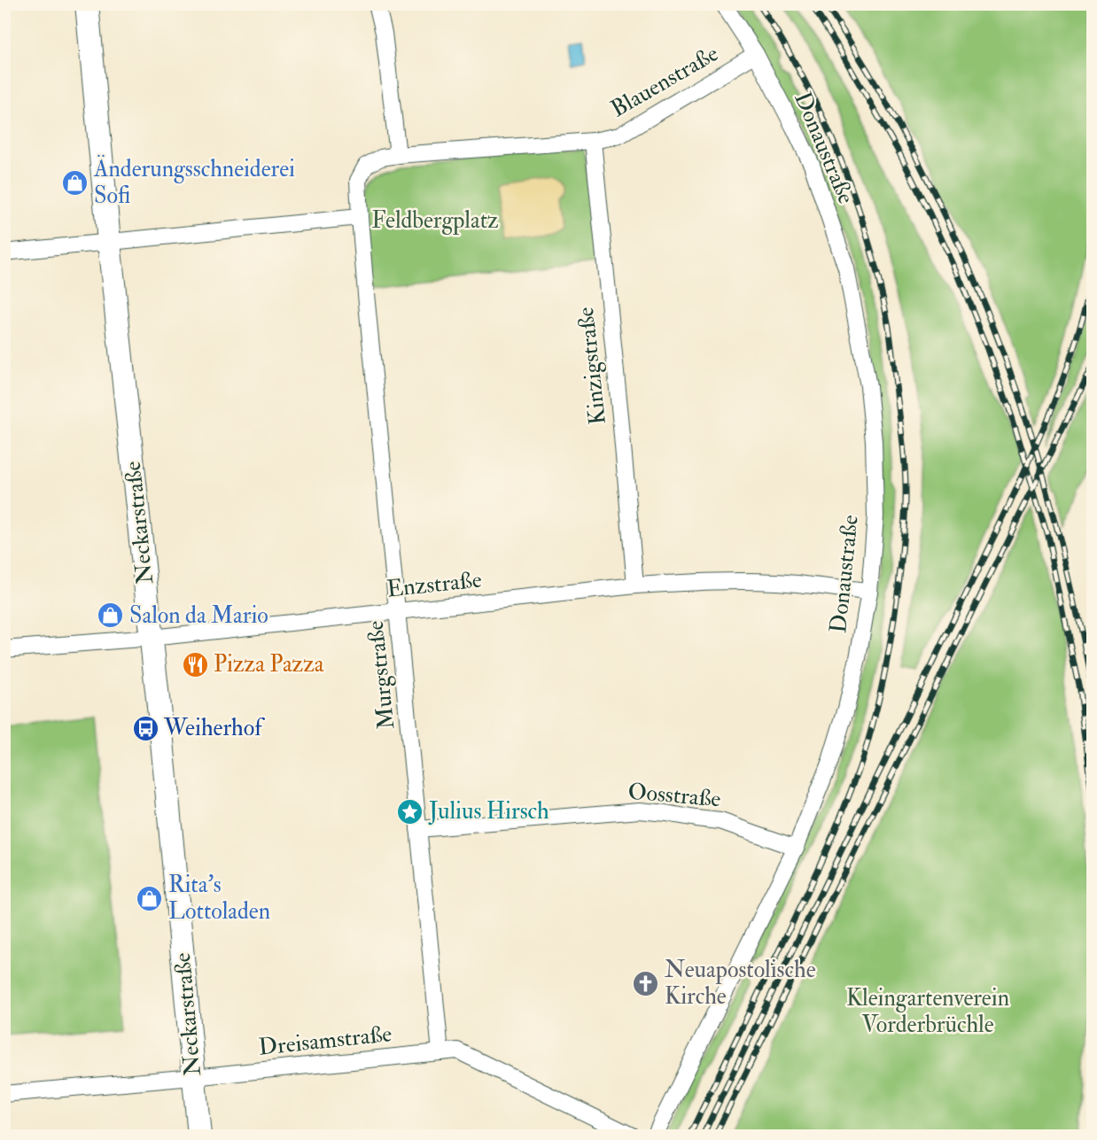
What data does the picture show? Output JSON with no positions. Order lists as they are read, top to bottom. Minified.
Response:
{"streets":{"street":["Blauenstraße","Donaustraße","Kinzigstraße","Neckarstraße","Enzstraße","Murgstraße","Oosstraße","Dreisamstraße"]},"crossings":[["Blauenstraße","Donaustraße"],["Blauenstraße","Kinzigstraße"],["Donaustraße","Enzstraße"],["Donaustraße","Oosstraße"],["Kinzigstraße","Enzstraße"],["Neckarstraße","Enzstraße"],["Neckarstraße","Dreisamstraße"],["Enzstraße","Murgstraße"],["Murgstraße","Oosstraße"],["Murgstraße","Dreisamstraße"]],"parks":["Feldbergplatz","Kleingartenverein Vorderbrüchle"],"places":{"shop":["Änderungsschneiderei Sofi","Salon da Mario","Rita's Lottoladen"],"restaurant":["Pizza Pazza"],"bus stop":["Weiherhof"],"place":["Julius Hirsch"],"church":["Neuapostolische Kirche"]}}
